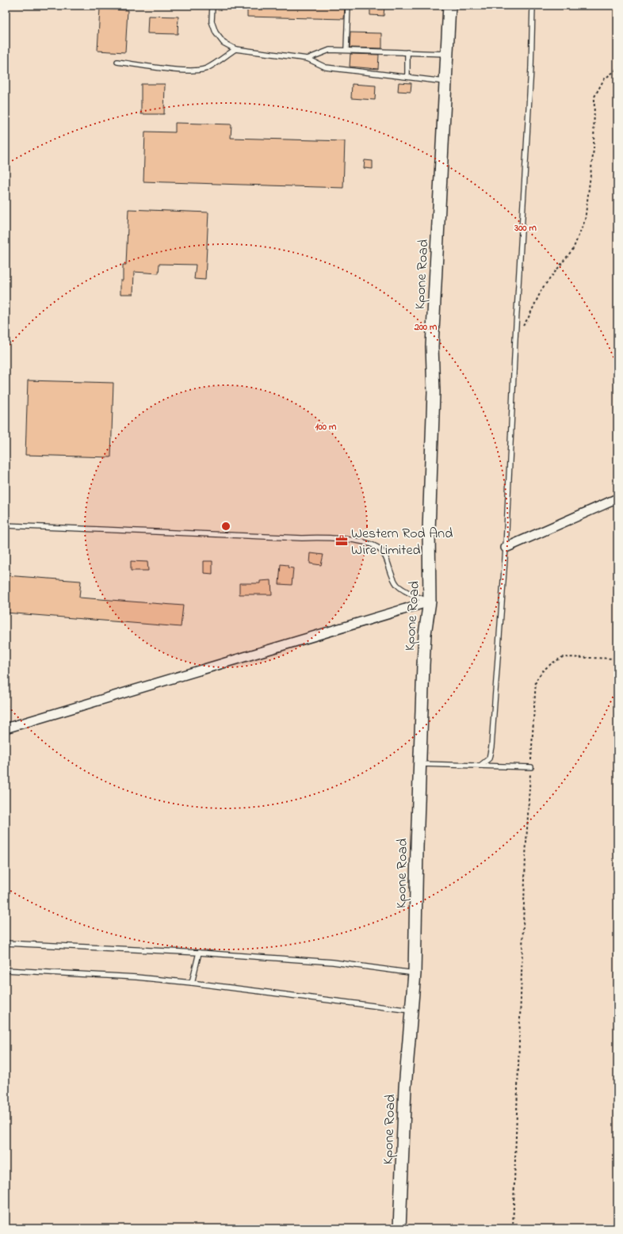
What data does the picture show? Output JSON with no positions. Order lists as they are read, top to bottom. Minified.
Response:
{"streets":{"main road":["Kpone Road"]},"places":{"office":["Western Rod And Wire Limited"]},"rings":["300 m","200 m","100 m"]}
